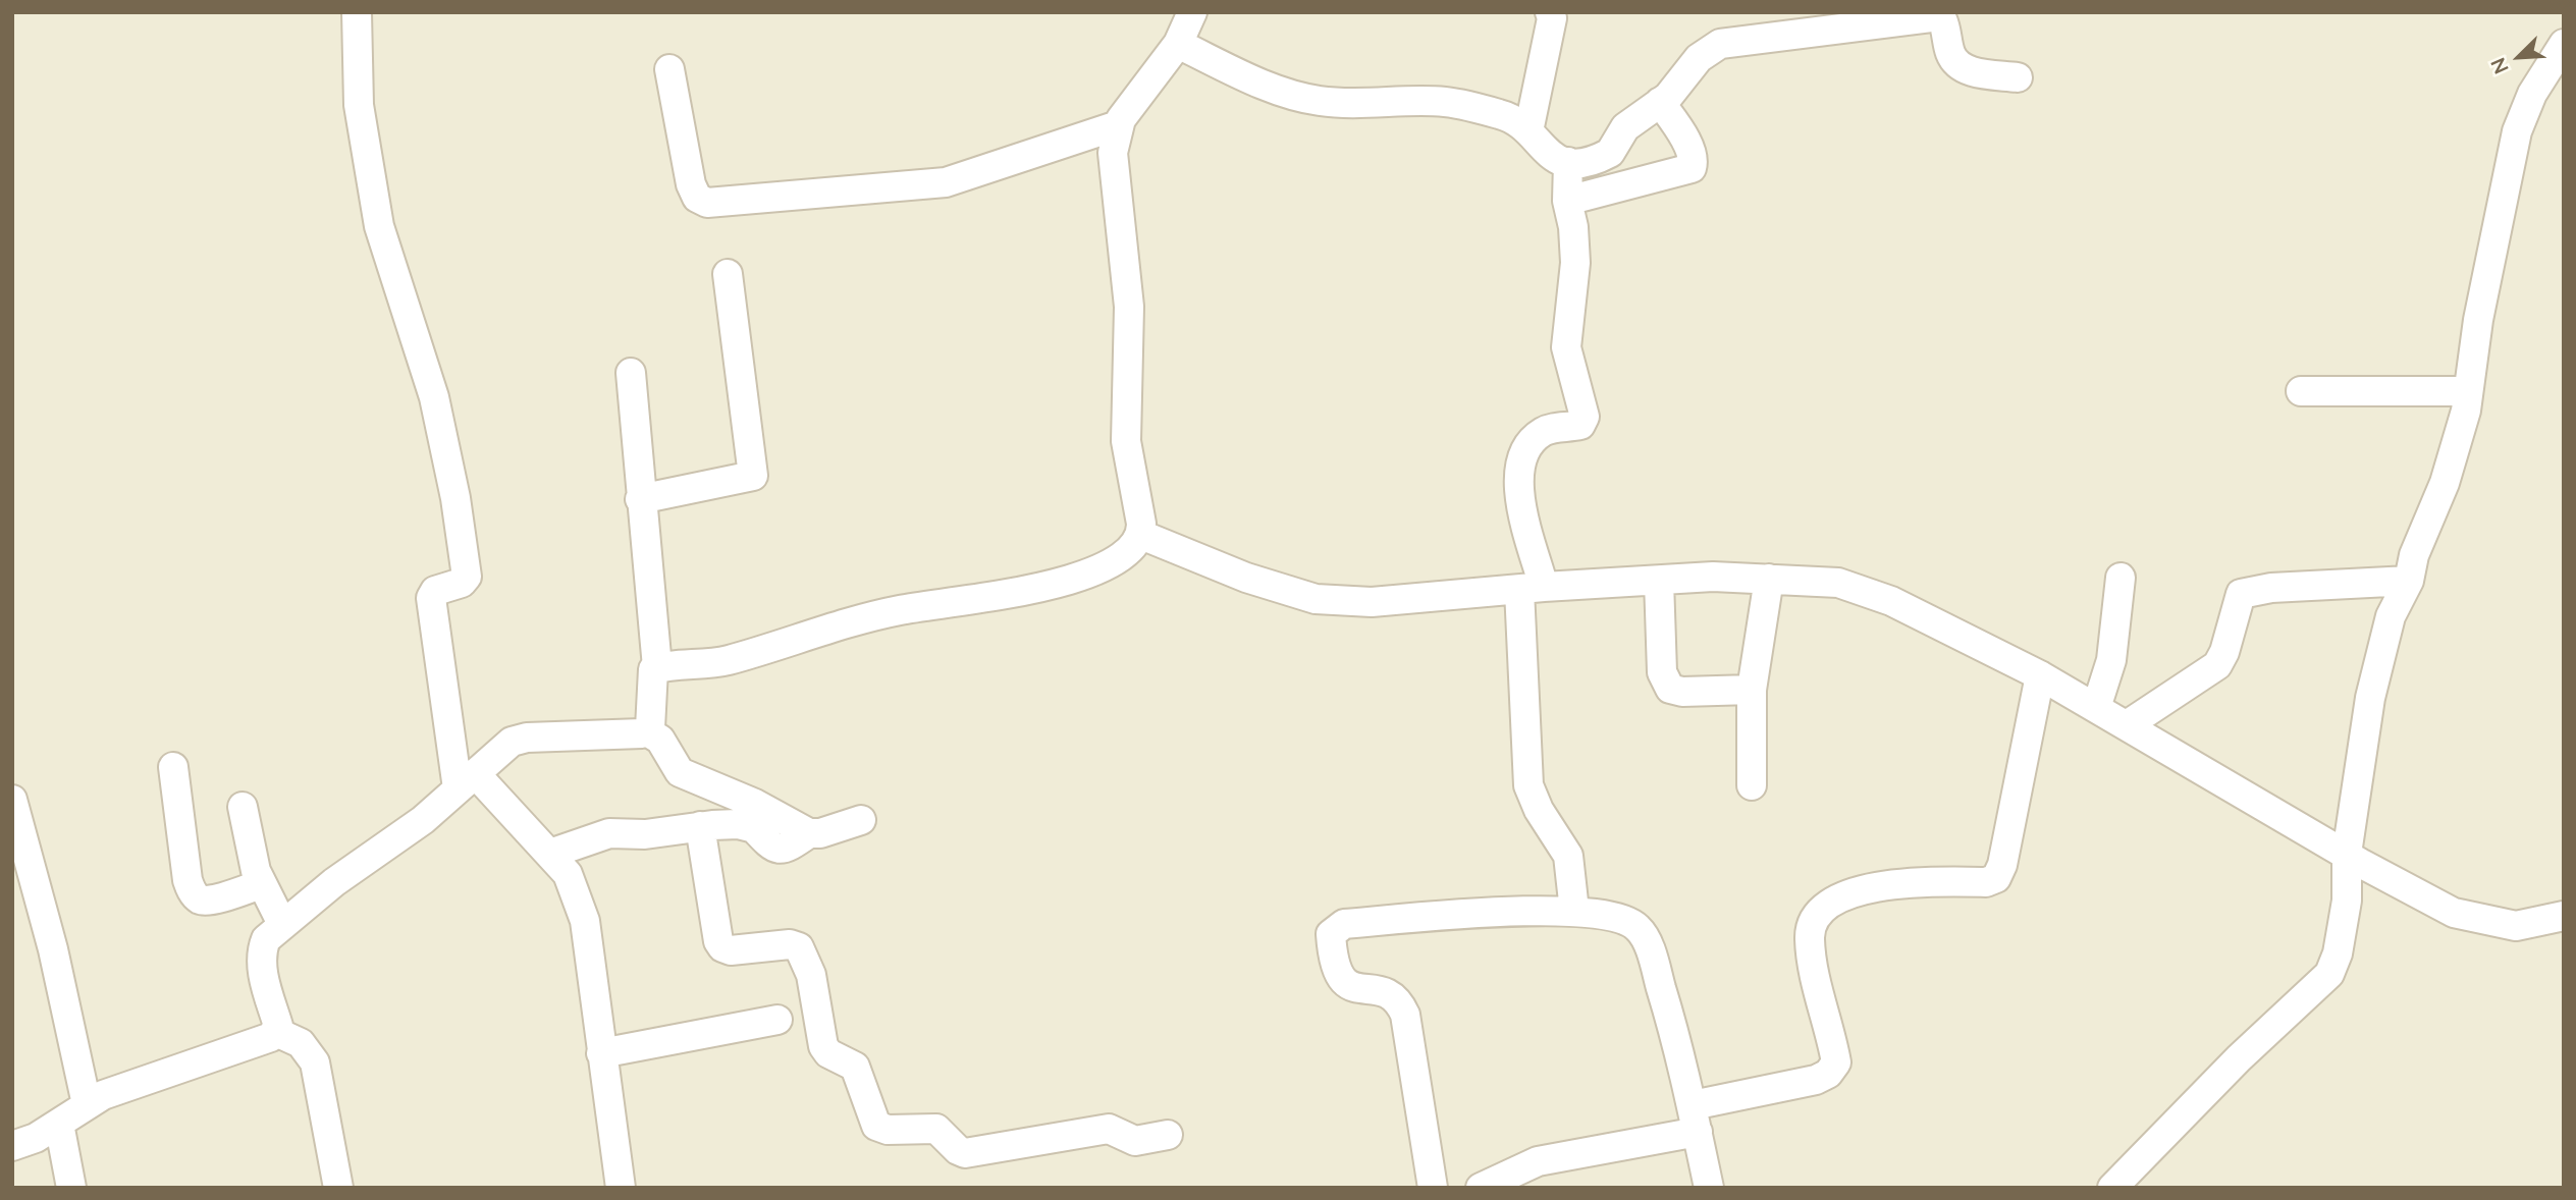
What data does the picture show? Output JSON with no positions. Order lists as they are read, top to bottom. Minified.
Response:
{"north":"bottom left"}
